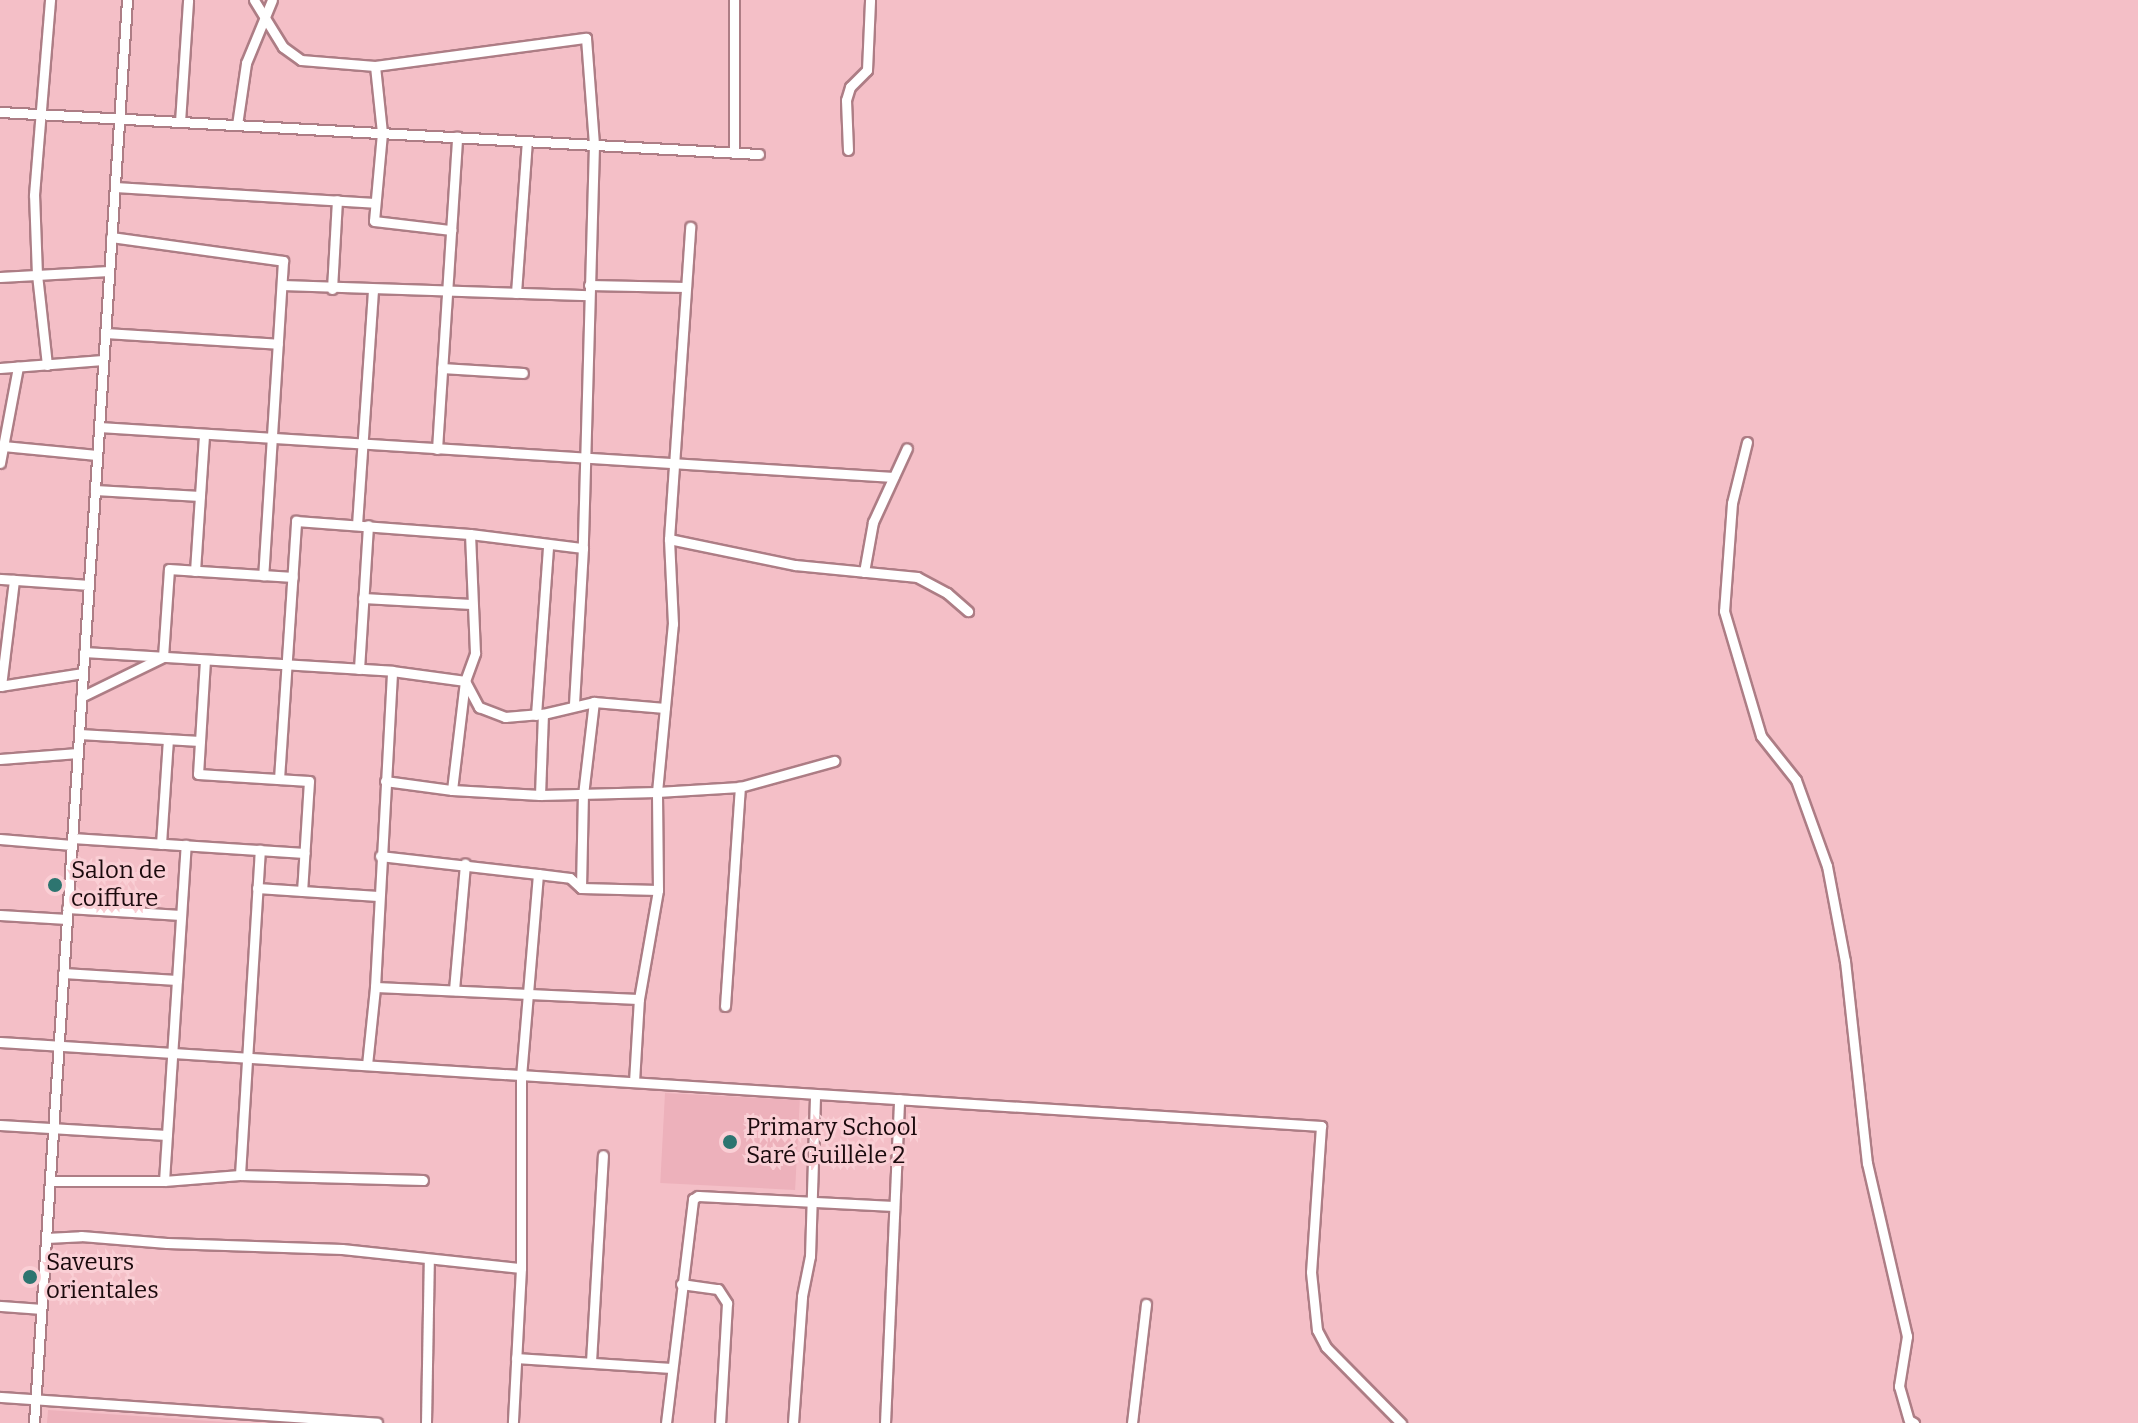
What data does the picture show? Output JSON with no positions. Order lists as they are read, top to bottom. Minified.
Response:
{"places":["Salon de coiffure","Primary School Saré Guillèle 2","Saveurs orientales"]}
